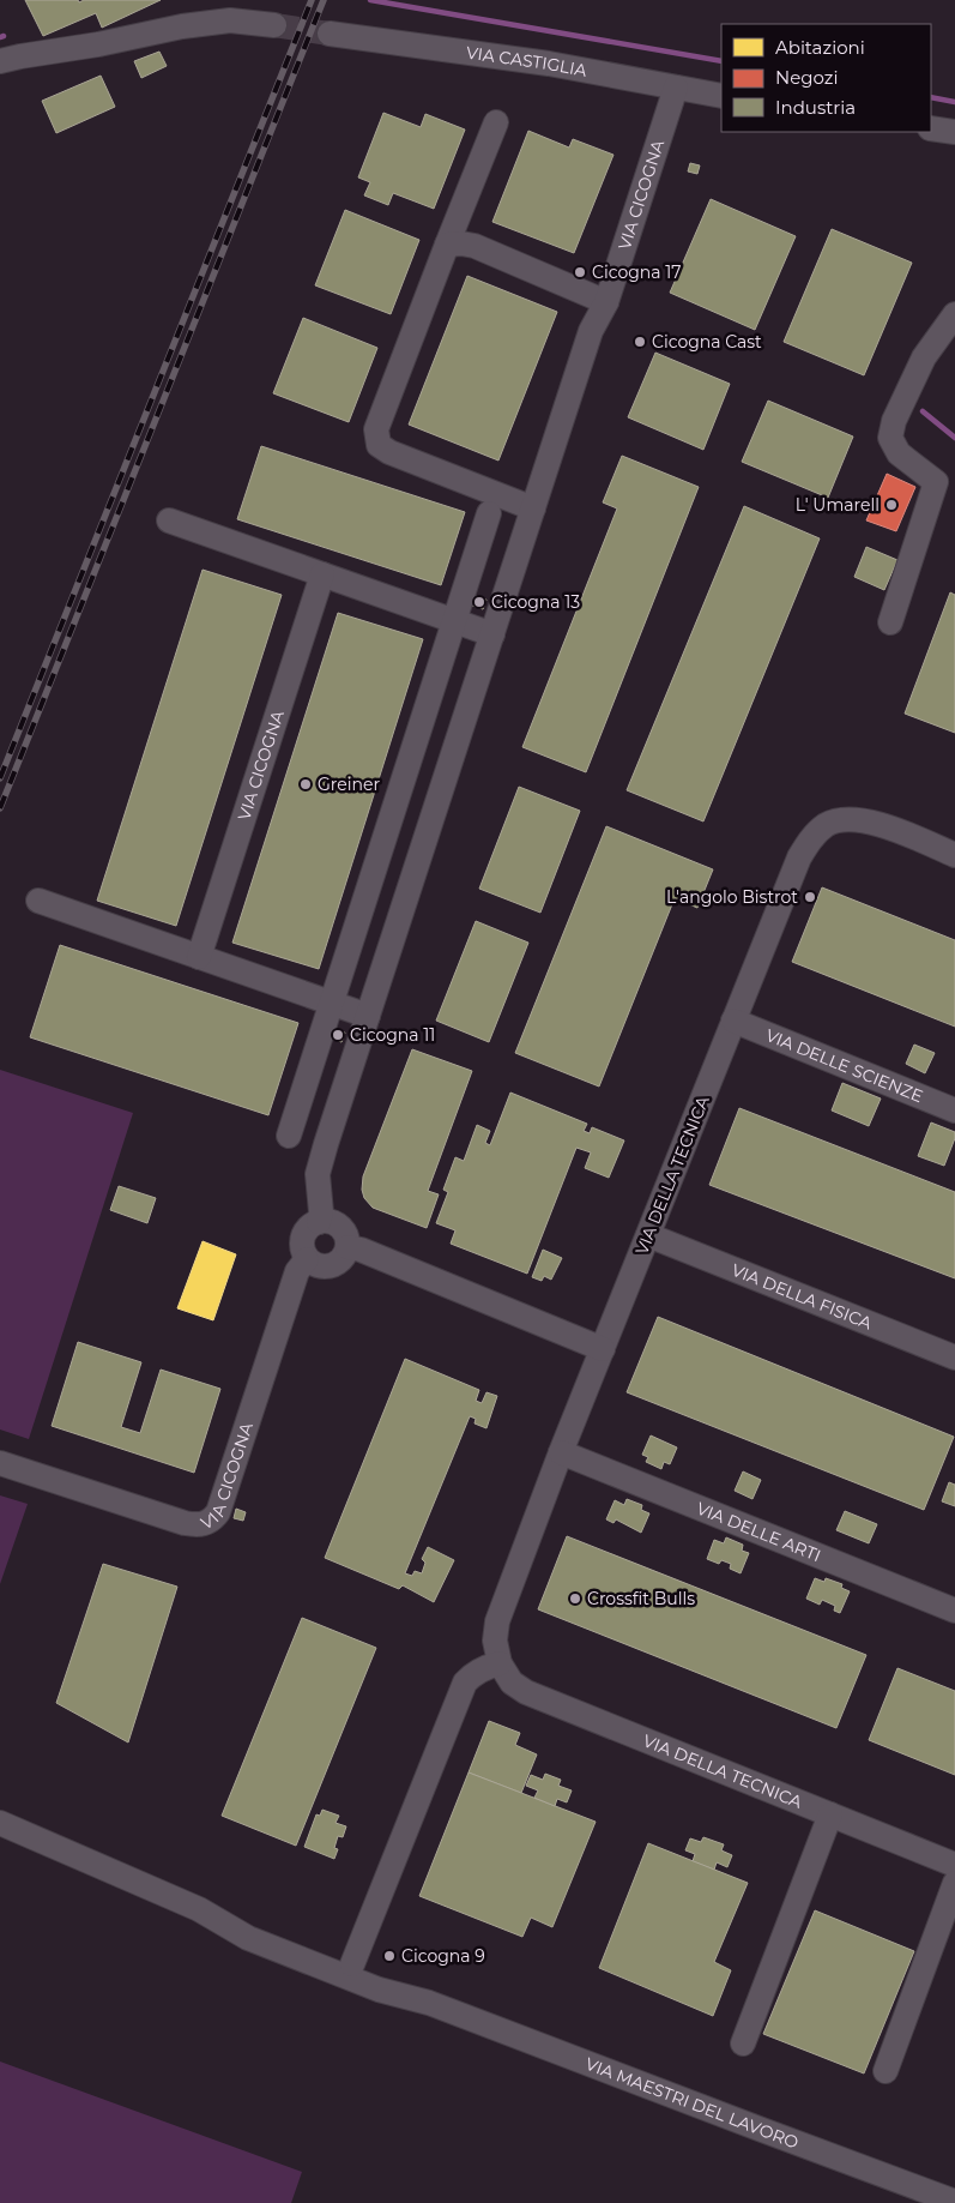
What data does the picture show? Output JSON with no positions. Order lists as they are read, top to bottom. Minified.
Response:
{"streets":{"street":["VIA CASTIGLIA","VIA CICOGNA","VIA DELLE SCIENZE","VIA DELLA TECNICA","VIA DELLA FISICA","VIA DELLE ARTI","VIA MAESTRI DEL LAVORO"]},"crossings":[["VIA CASTIGLIA","VIA CICOGNA"],["VIA DELLE SCIENZE","VIA DELLA TECNICA"],["VIA DELLA TECNICA","VIA DELLA FISICA"],["VIA DELLA TECNICA","VIA DELLE ARTI"]],"places":["Cicogna 17","Cicogna Cast","L' Umarell","Cicogna 13","Greiner","L'angolo Bistrot","Cicogna 11","Crossfit Bulls","Cicogna 9"],"legend":["Abitazioni","Negozi","Industria"]}
